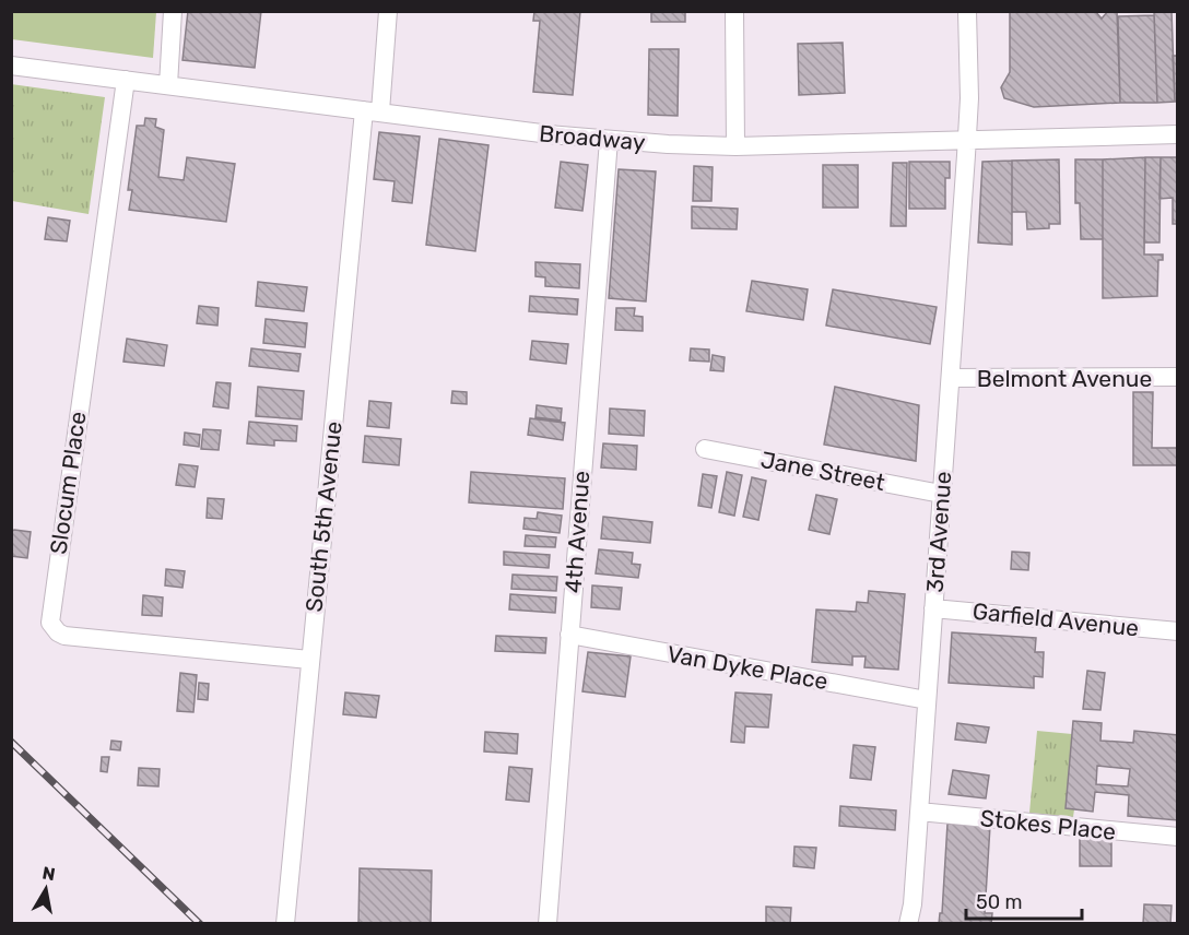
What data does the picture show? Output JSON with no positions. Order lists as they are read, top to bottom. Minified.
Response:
{"streets":{"street":["Broadway","Belmont Avenue","Jane Street","Slocum Place","South 5th Avenue","4th Avenue","3rd Avenue","Garfield Avenue","Van Dyke Place","Stokes Place"]},"crossings":[["Broadway","Slocum Place"],["Broadway","South 5th Avenue"],["Broadway","4th Avenue"],["Broadway","3rd Avenue"],["Belmont Avenue","3rd Avenue"],["Jane Street","3rd Avenue"],["Slocum Place","South 5th Avenue"],["4th Avenue","Van Dyke Place"],["3rd Avenue","Garfield Avenue"],["3rd Avenue","Van Dyke Place"],["3rd Avenue","Stokes Place"]],"scale_bar":"50 m","north":"top"}
